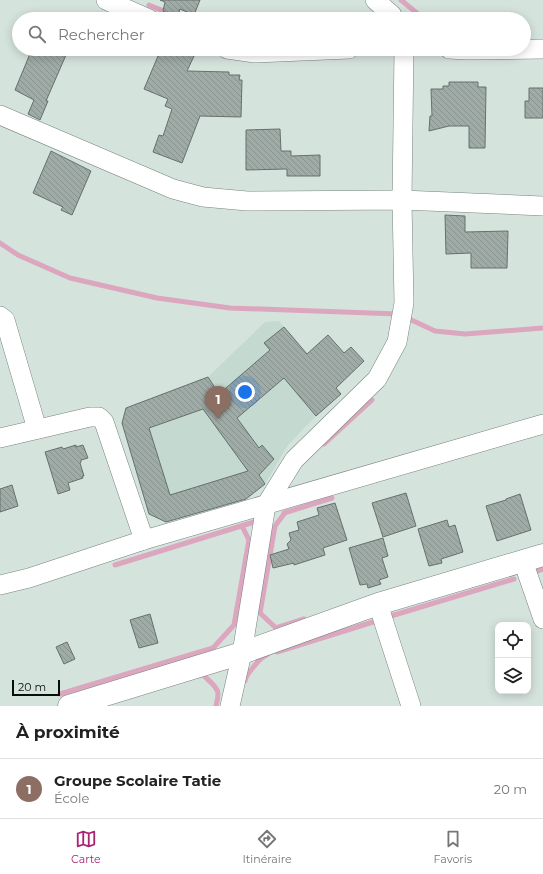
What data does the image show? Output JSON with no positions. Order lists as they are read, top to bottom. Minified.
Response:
{"scale_bar":"20 m","page":{"search":"Rechercher","pins":"1","scale":"20 m","heading":"À proximité","list":[{"mark":"1","name":"Groupe Scolaire Tatie","note":"École","value":"20 m"}],"nav":["Carte","Itinéraire","Favoris"]}}
